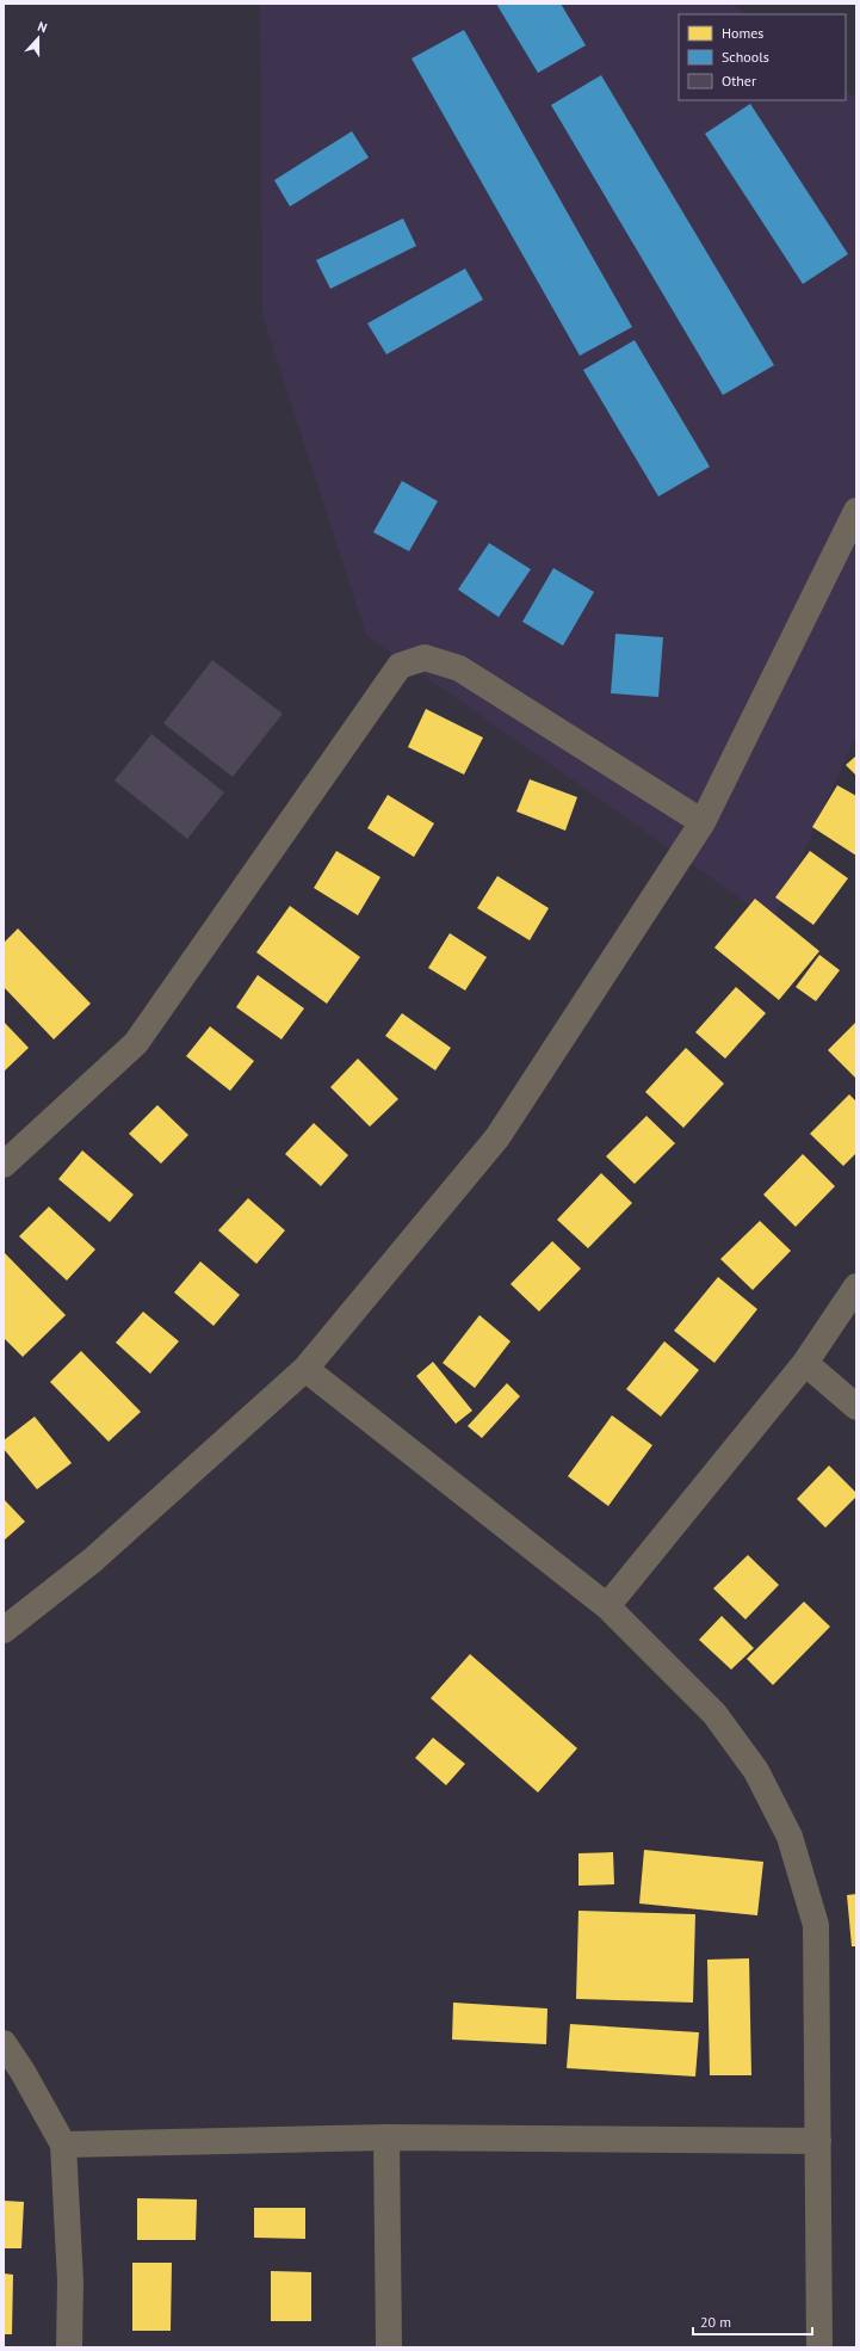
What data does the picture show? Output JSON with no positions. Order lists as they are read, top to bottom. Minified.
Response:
{"legend":["Homes","Schools","Other"],"scale_bar":"20 m","north":"top"}
